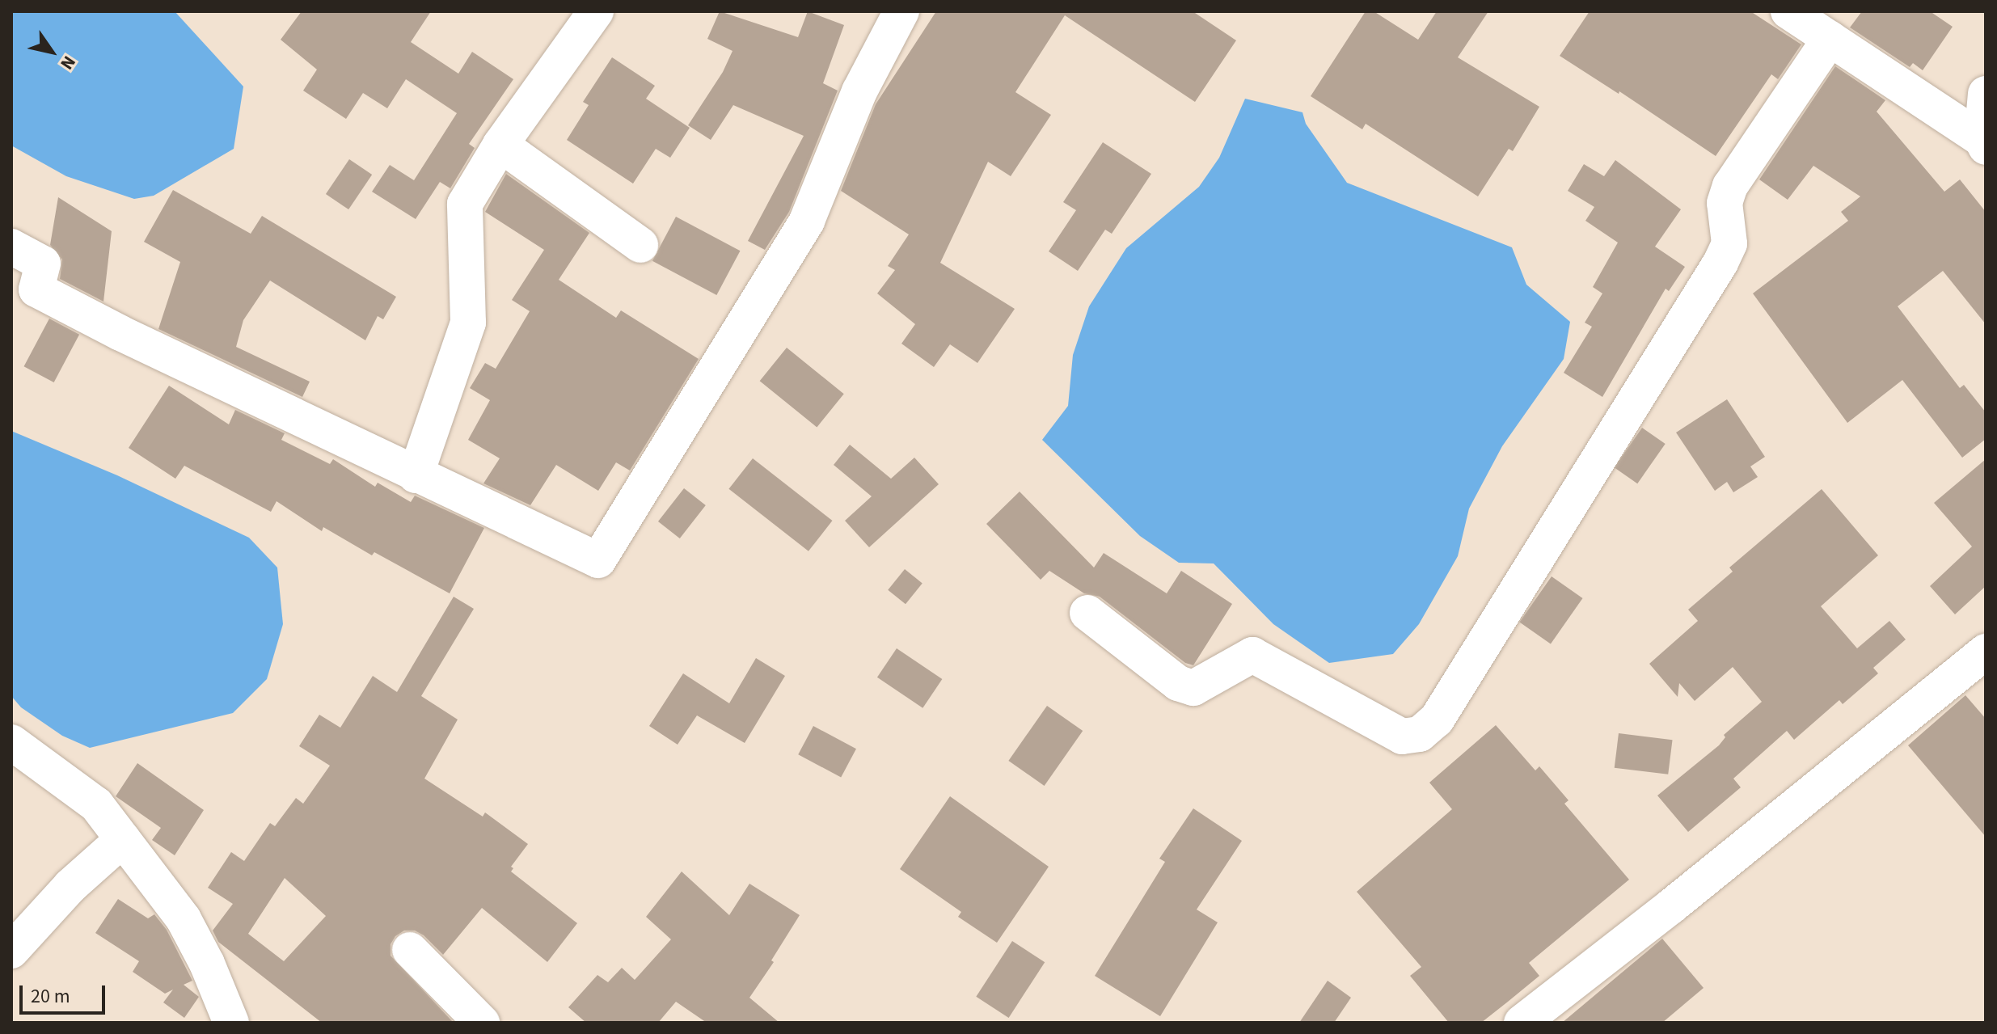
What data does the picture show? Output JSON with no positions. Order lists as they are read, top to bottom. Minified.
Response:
{"scale_bar":"20 m","north":"bottom right"}
